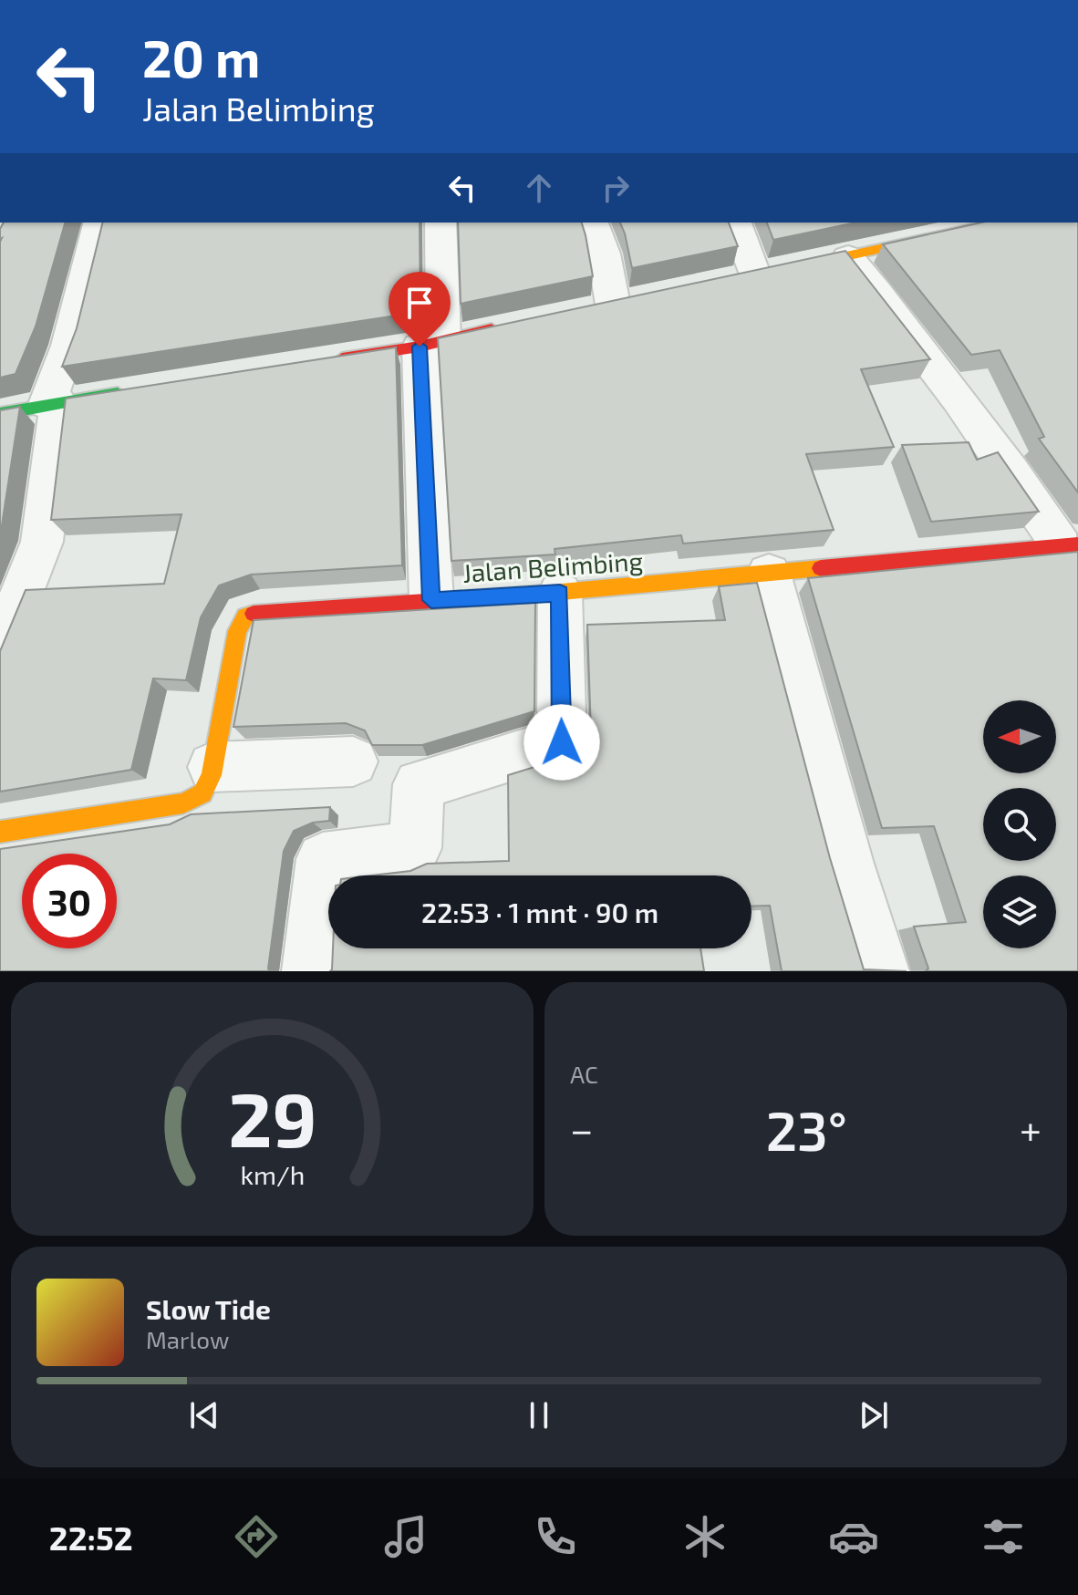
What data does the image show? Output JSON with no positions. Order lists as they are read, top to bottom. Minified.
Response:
{"streets":{"street":["Jalan Belimbing"]},"north":"left","page":{"turn":["20 m","Jalan Belimbing"],"limit":"30","trip":"22:53 · 1 mnt · 90 m","tile":"AC","heat":["−","23°","+"],"song":["Slow Tide","Marlow"],"tabs":"22:52","gauge":["29","km/h"]}}
